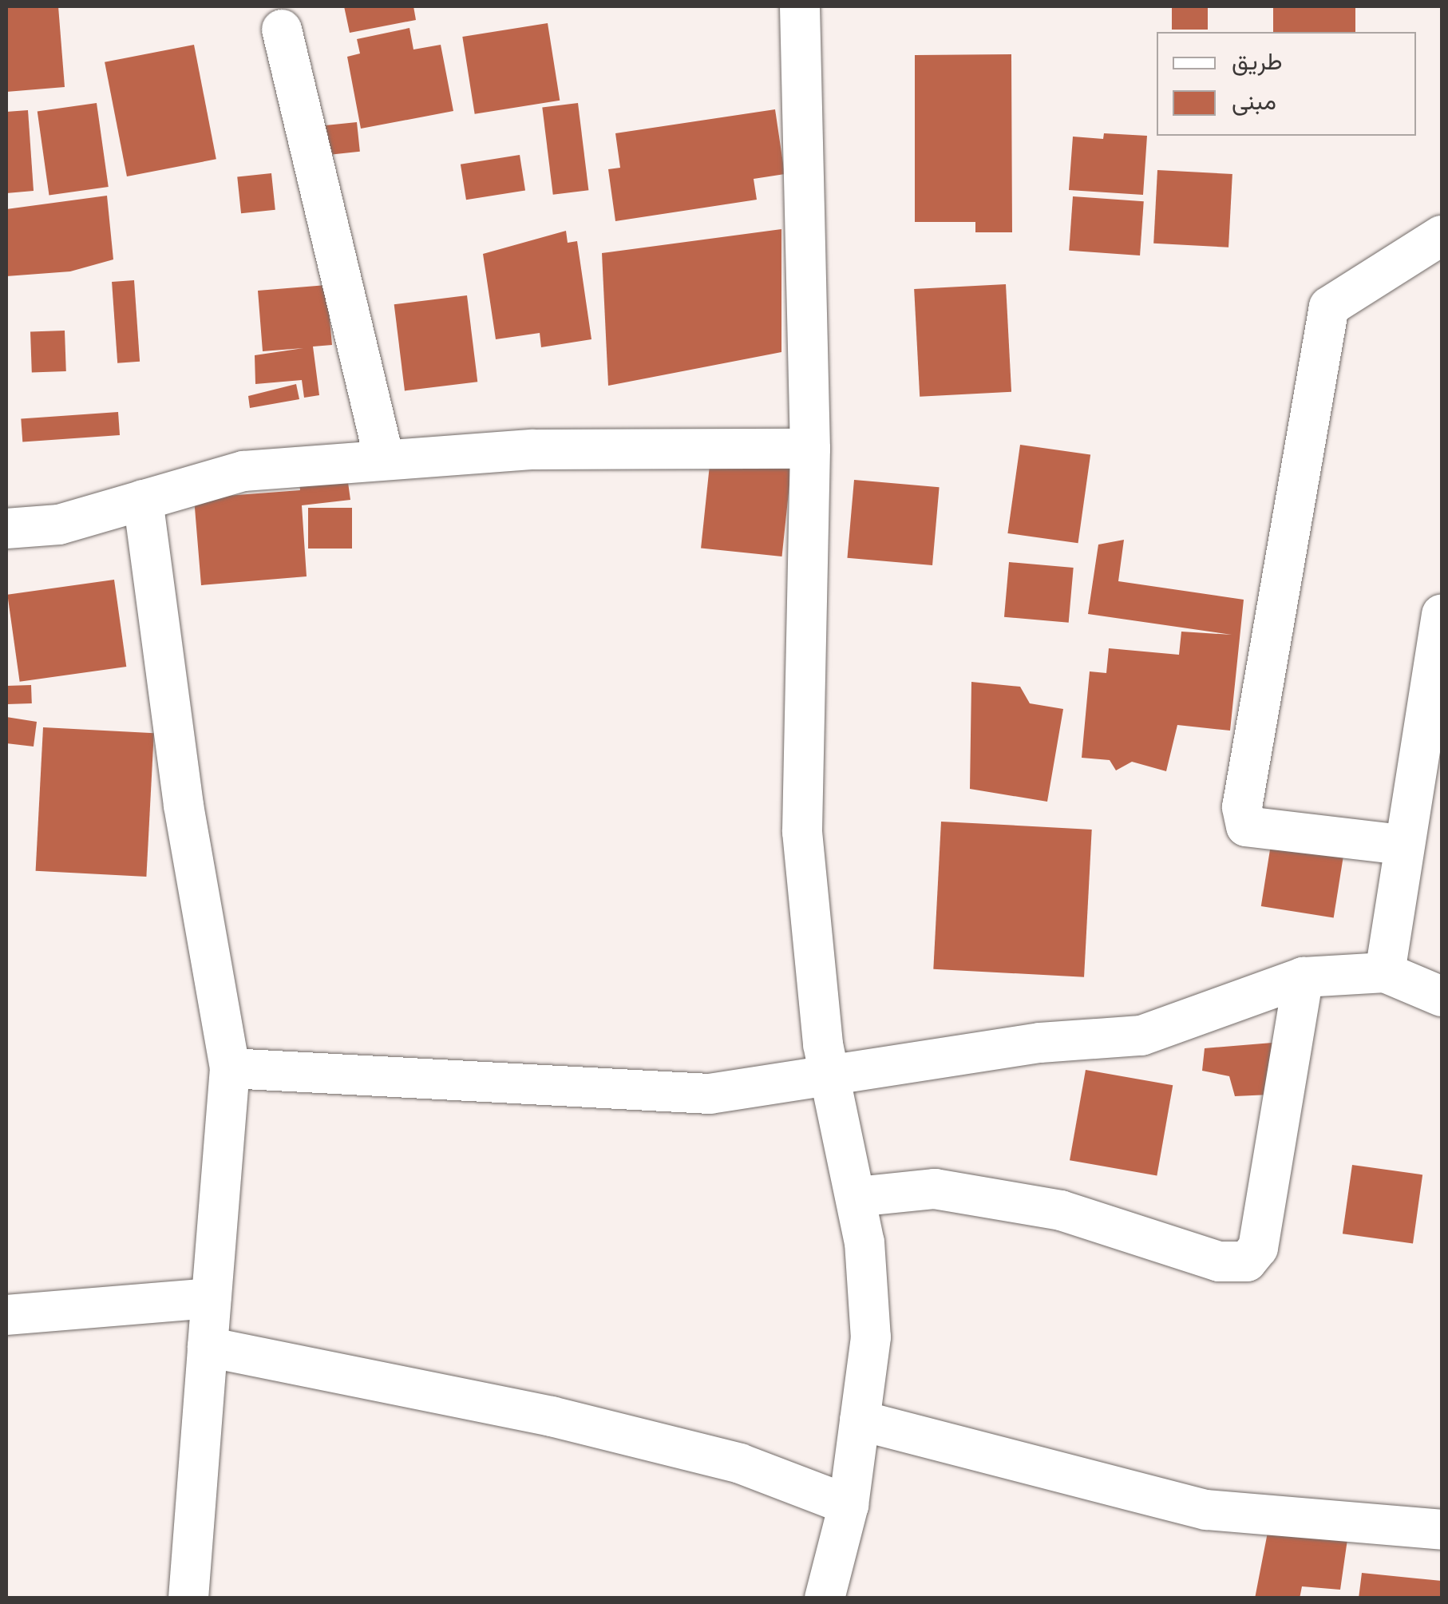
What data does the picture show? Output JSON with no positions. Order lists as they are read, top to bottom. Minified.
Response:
{"legend":["طريق","مبنى"]}
